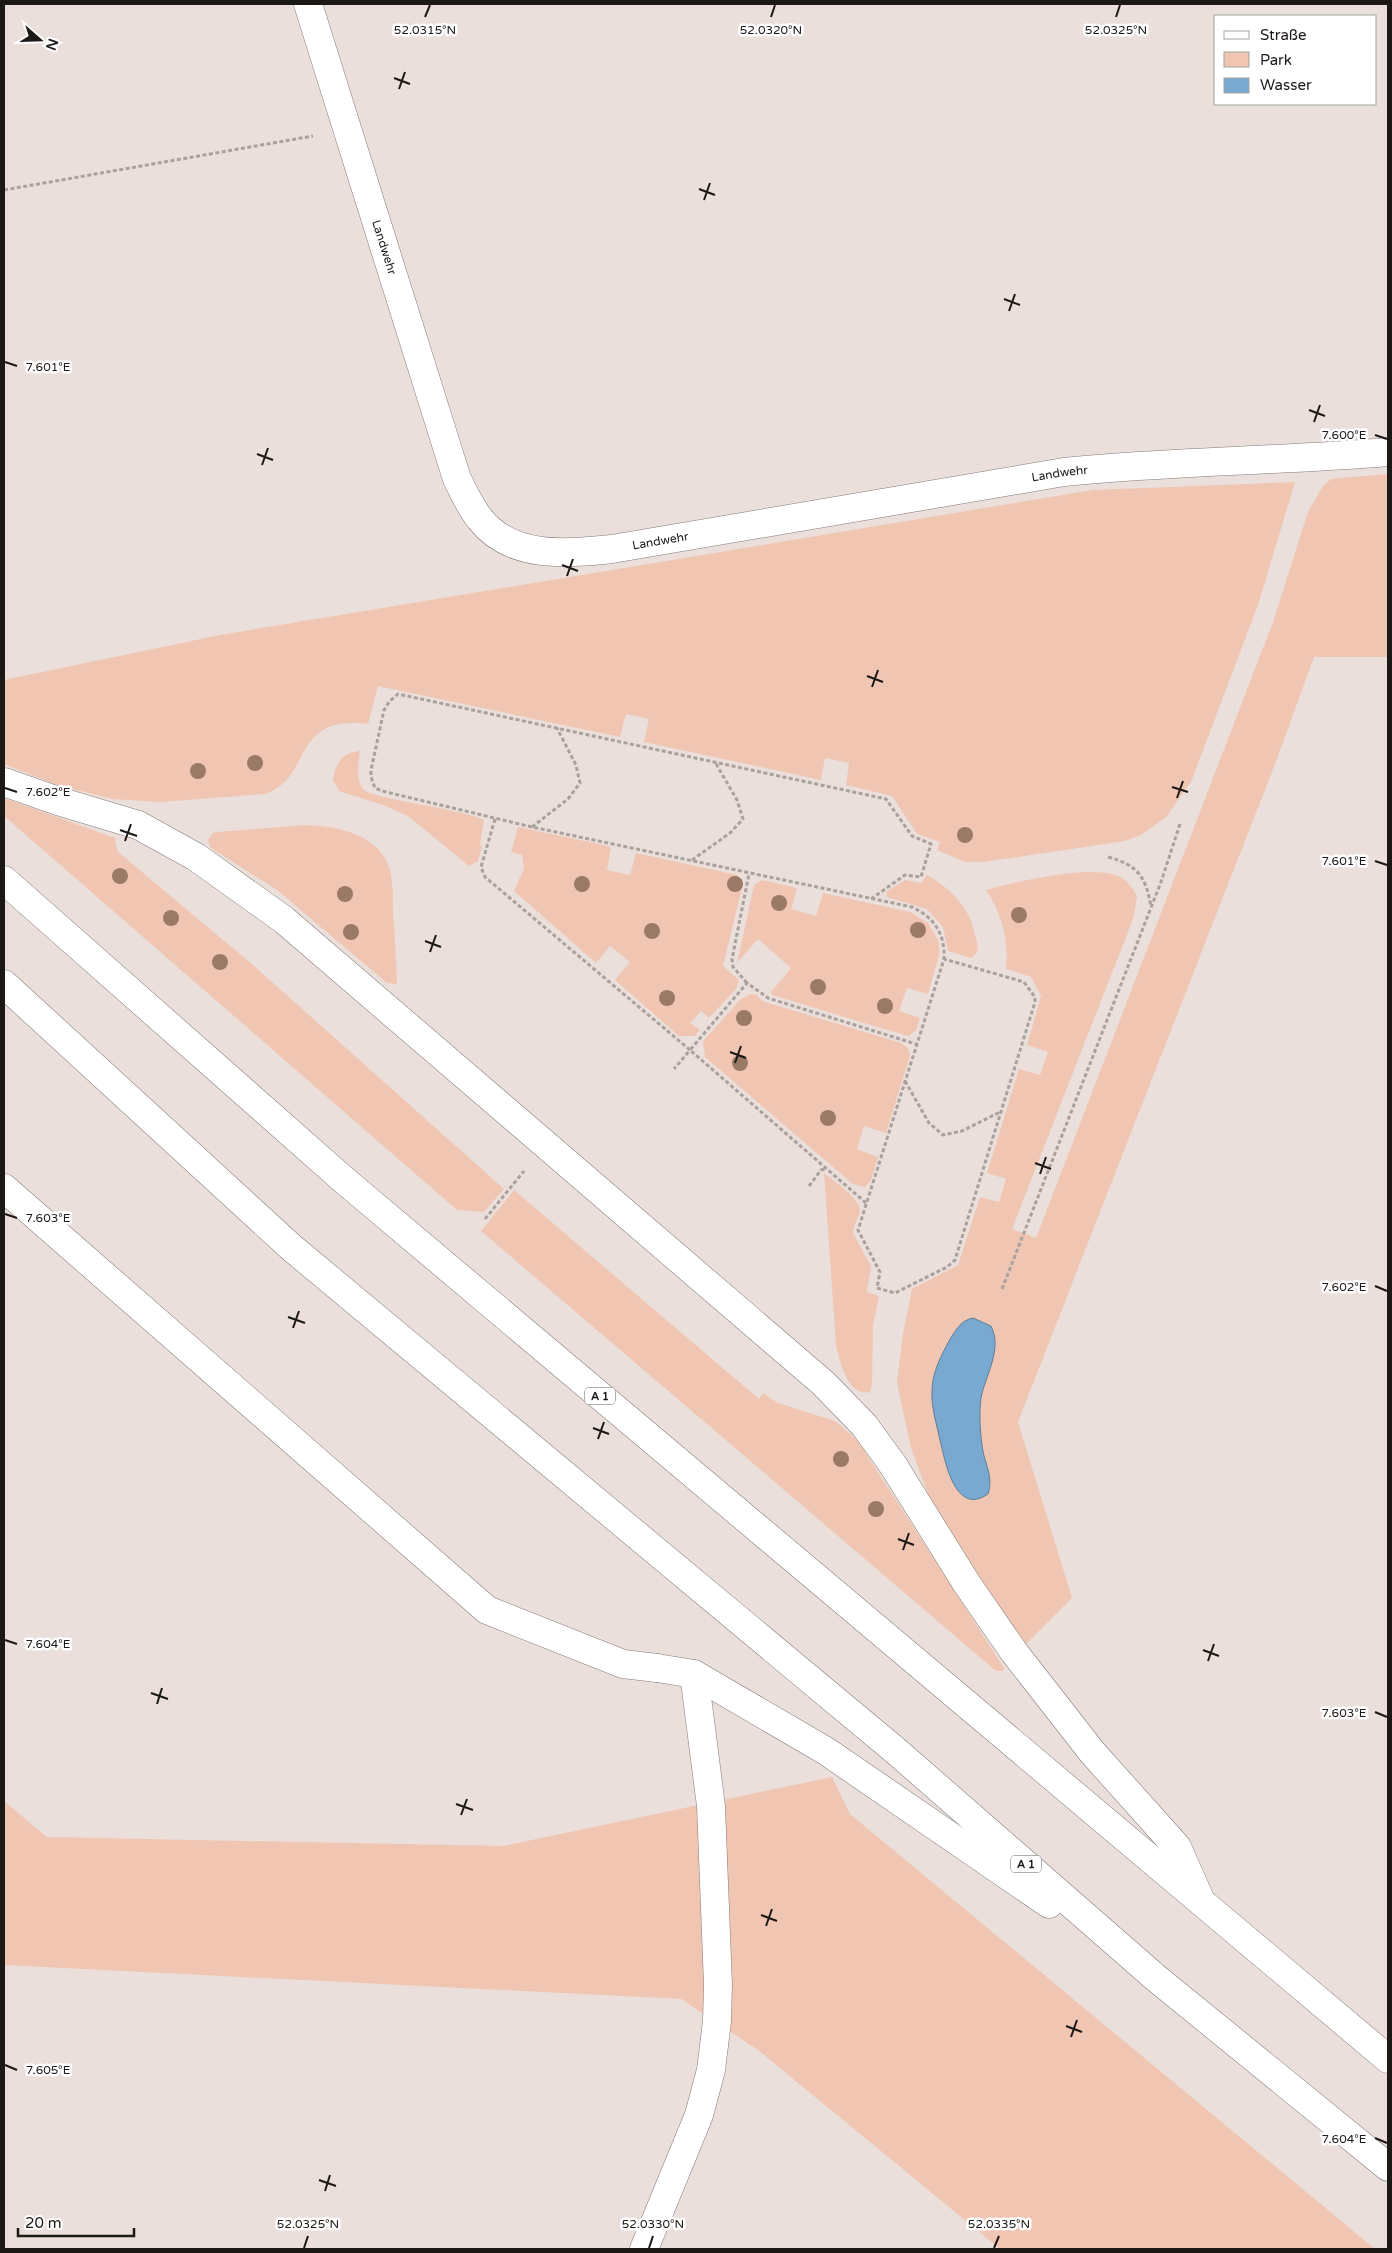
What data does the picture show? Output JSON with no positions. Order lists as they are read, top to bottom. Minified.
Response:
{"streets":{"main road":["Landwehr","A 1"]},"legend":["Straße","Park","Wasser"],"scale_bar":"20 m","north":"right","coordinates":["52.0315°N","52.0320°N","52.0325°N","7.601°E","7.600°E","7.602°E","7.603°E","7.604°E","7.605°E","52.0330°N","52.0335°N"]}
